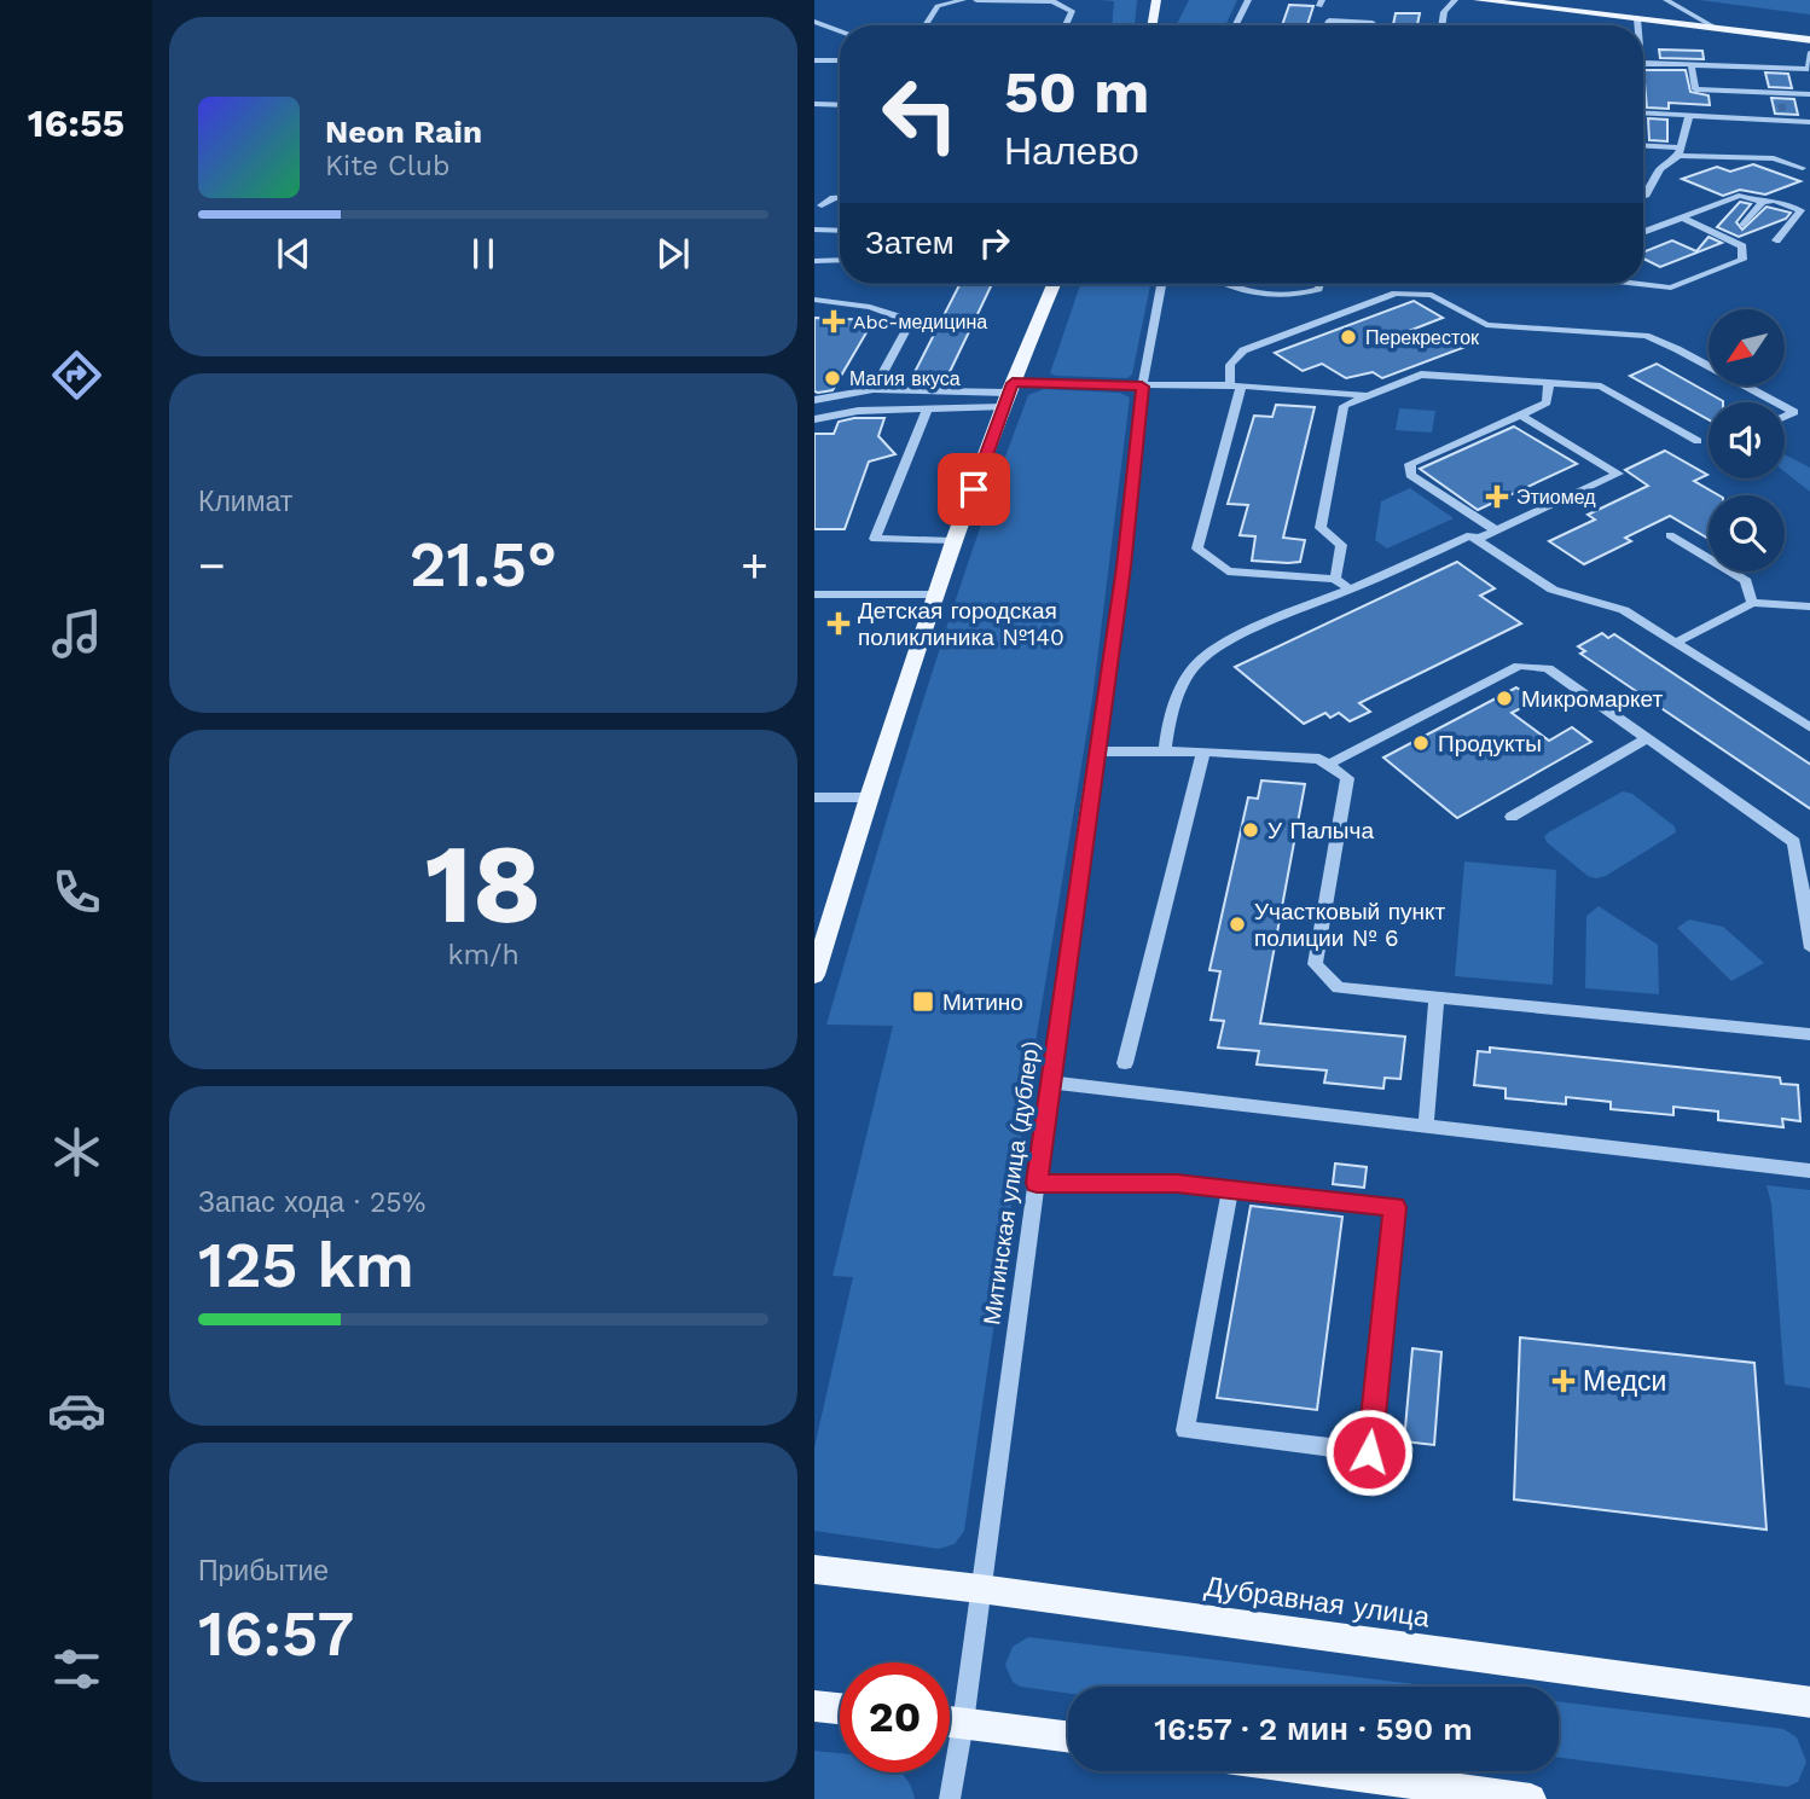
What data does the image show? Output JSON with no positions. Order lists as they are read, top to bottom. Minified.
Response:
{"streets":{"main road":["Дубравная улица"],"street":["Митинская улица (дублер)"]},"crossings":[["Митинская улица (дублер)","Дубравная улица"]],"places":{"health":["Abc-медицина","Этиомед","Детская городская поликлиника №140","Медси"],"other":["Перекресток","Магия вкуса","Микромаркет","Продукты","У Палыча","Участковый пункт полиции № 6"],"transit":["Митино"]},"north":"bottom left","page":{"tabs":"16:55","turn":["50 m","Налево"],"song":["Neon Rain","Kite Club"],"then":"Затем","tile":["Климат",["18","km/h"],["Запас хода · 25%","125 km"],["Прибытие","16:57"]],"heat":["−","21.5°","+"],"limit":"20","trip":"16:57 · 2 мин · 590 m"}}
